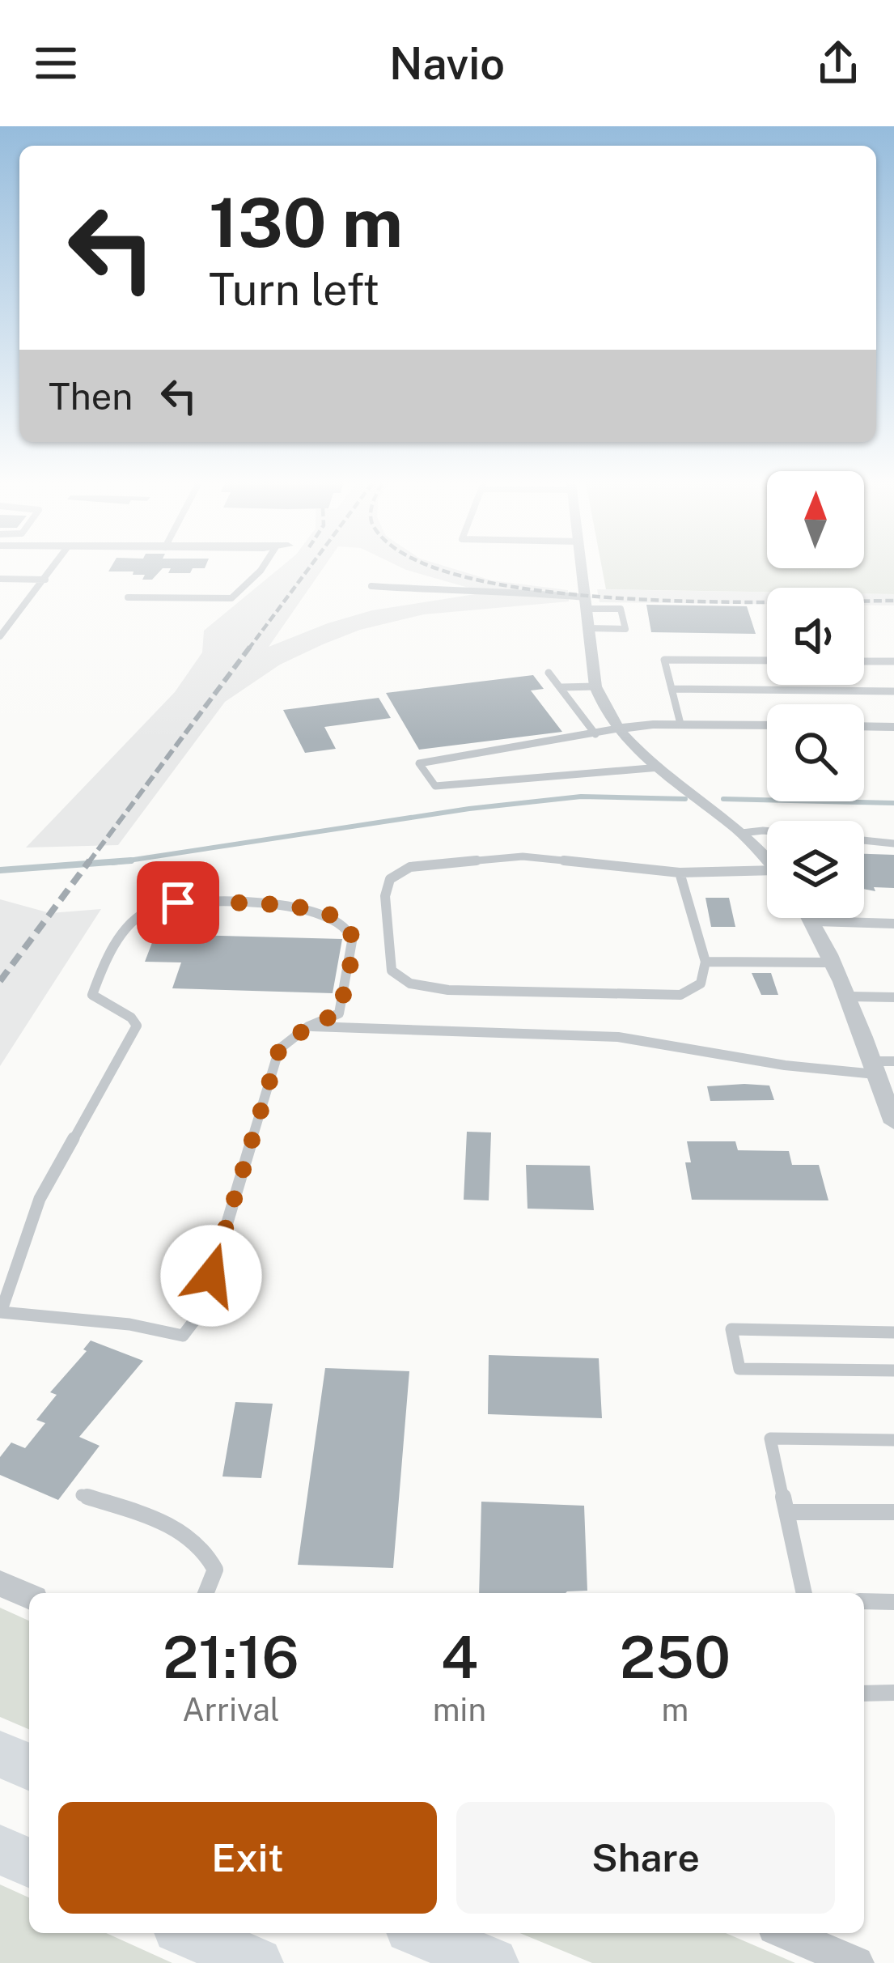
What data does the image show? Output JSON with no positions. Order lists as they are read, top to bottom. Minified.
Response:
{"north":"top","page":{"header":"Navio","turn":["130 m","Turn left"],"then":"Then","eta":["21:16","Arrival","4","min","250","m"],"buttons":["Exit","Share"]}}
